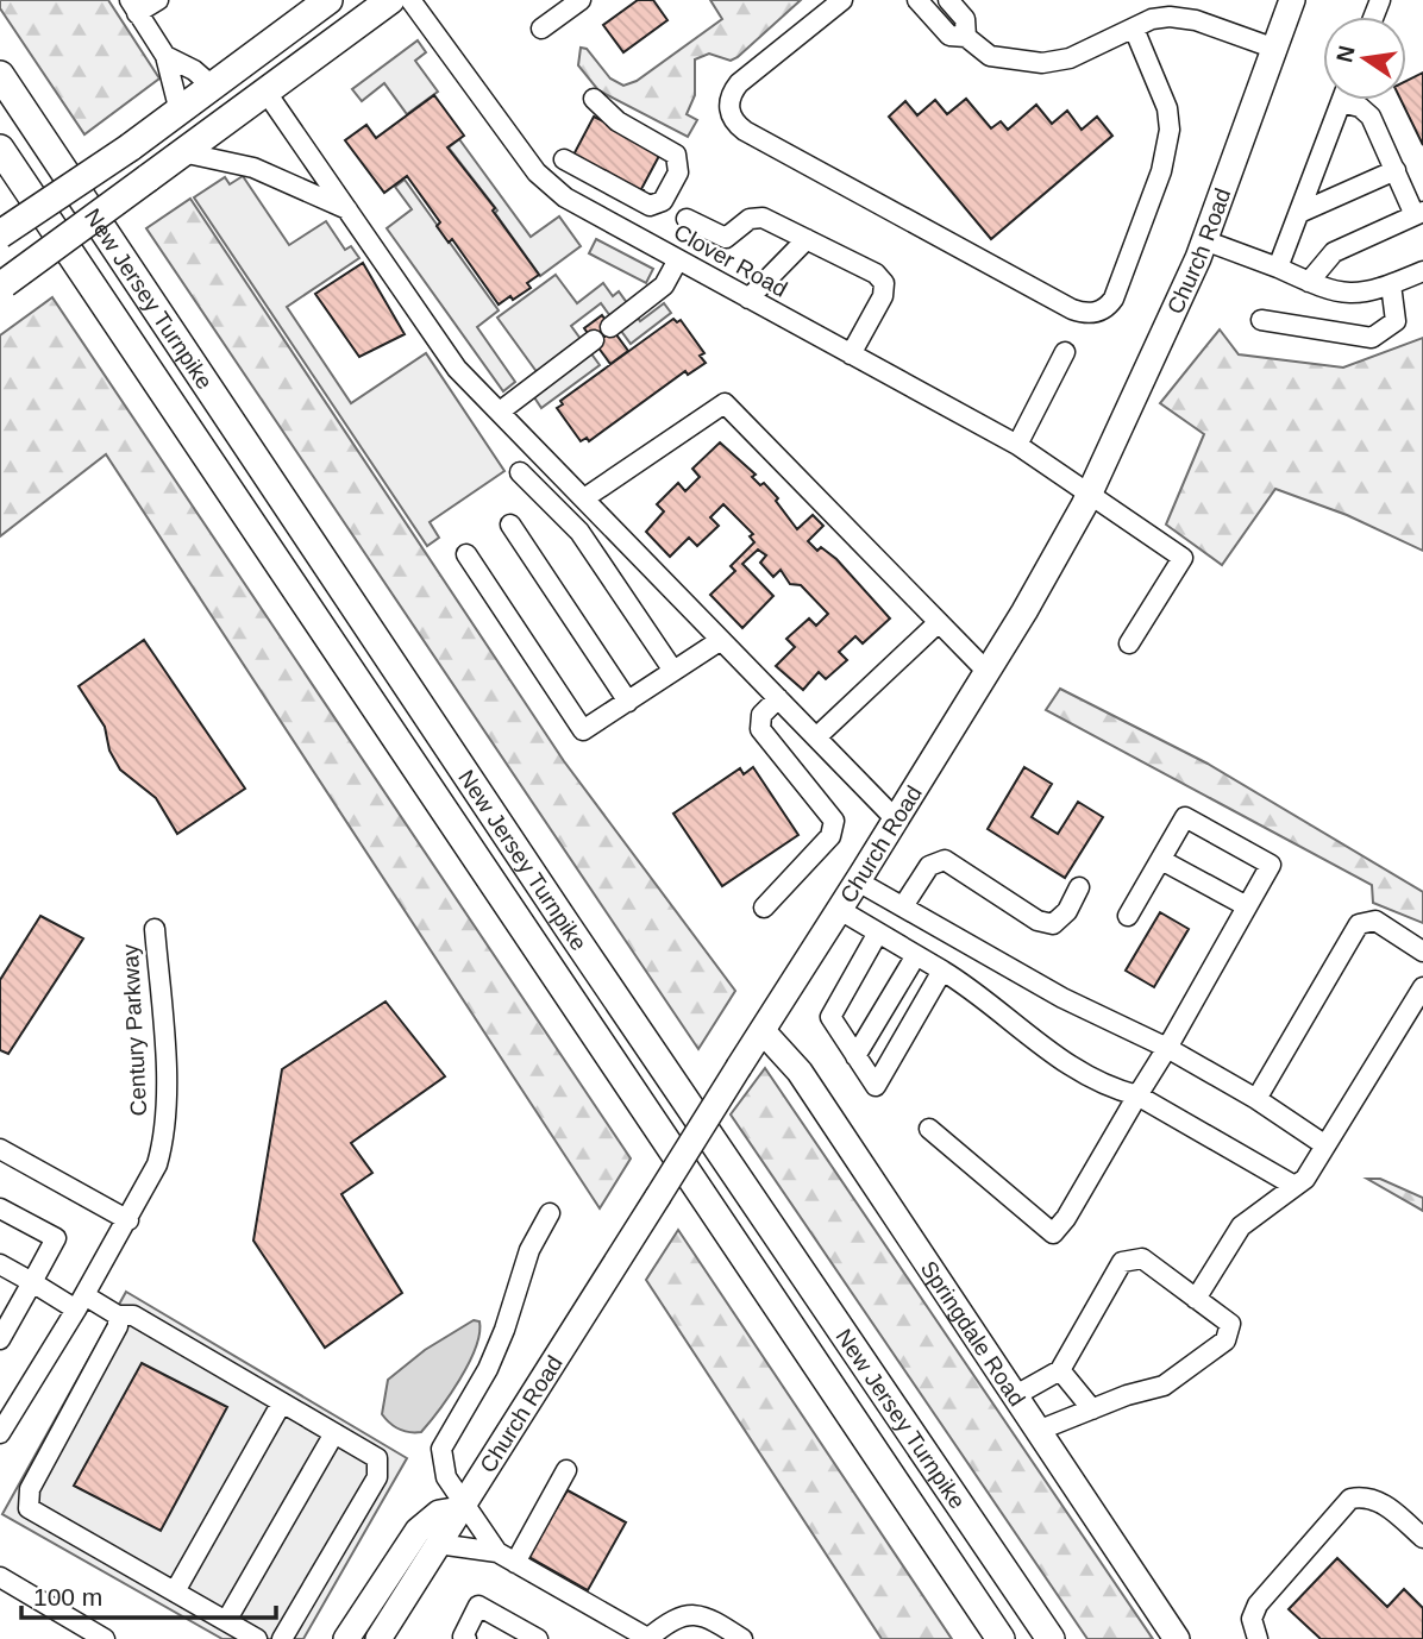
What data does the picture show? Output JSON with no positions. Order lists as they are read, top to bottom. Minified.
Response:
{"streets":{"highway":["New Jersey Turnpike"],"main road":["Church Road","Springdale Road"],"street":["Clover Road","Century Parkway"]},"crossings":[["Church Road","Clover Road"],["Church Road","Springdale Road"]],"scale_bar":"100 m","north":"left"}
